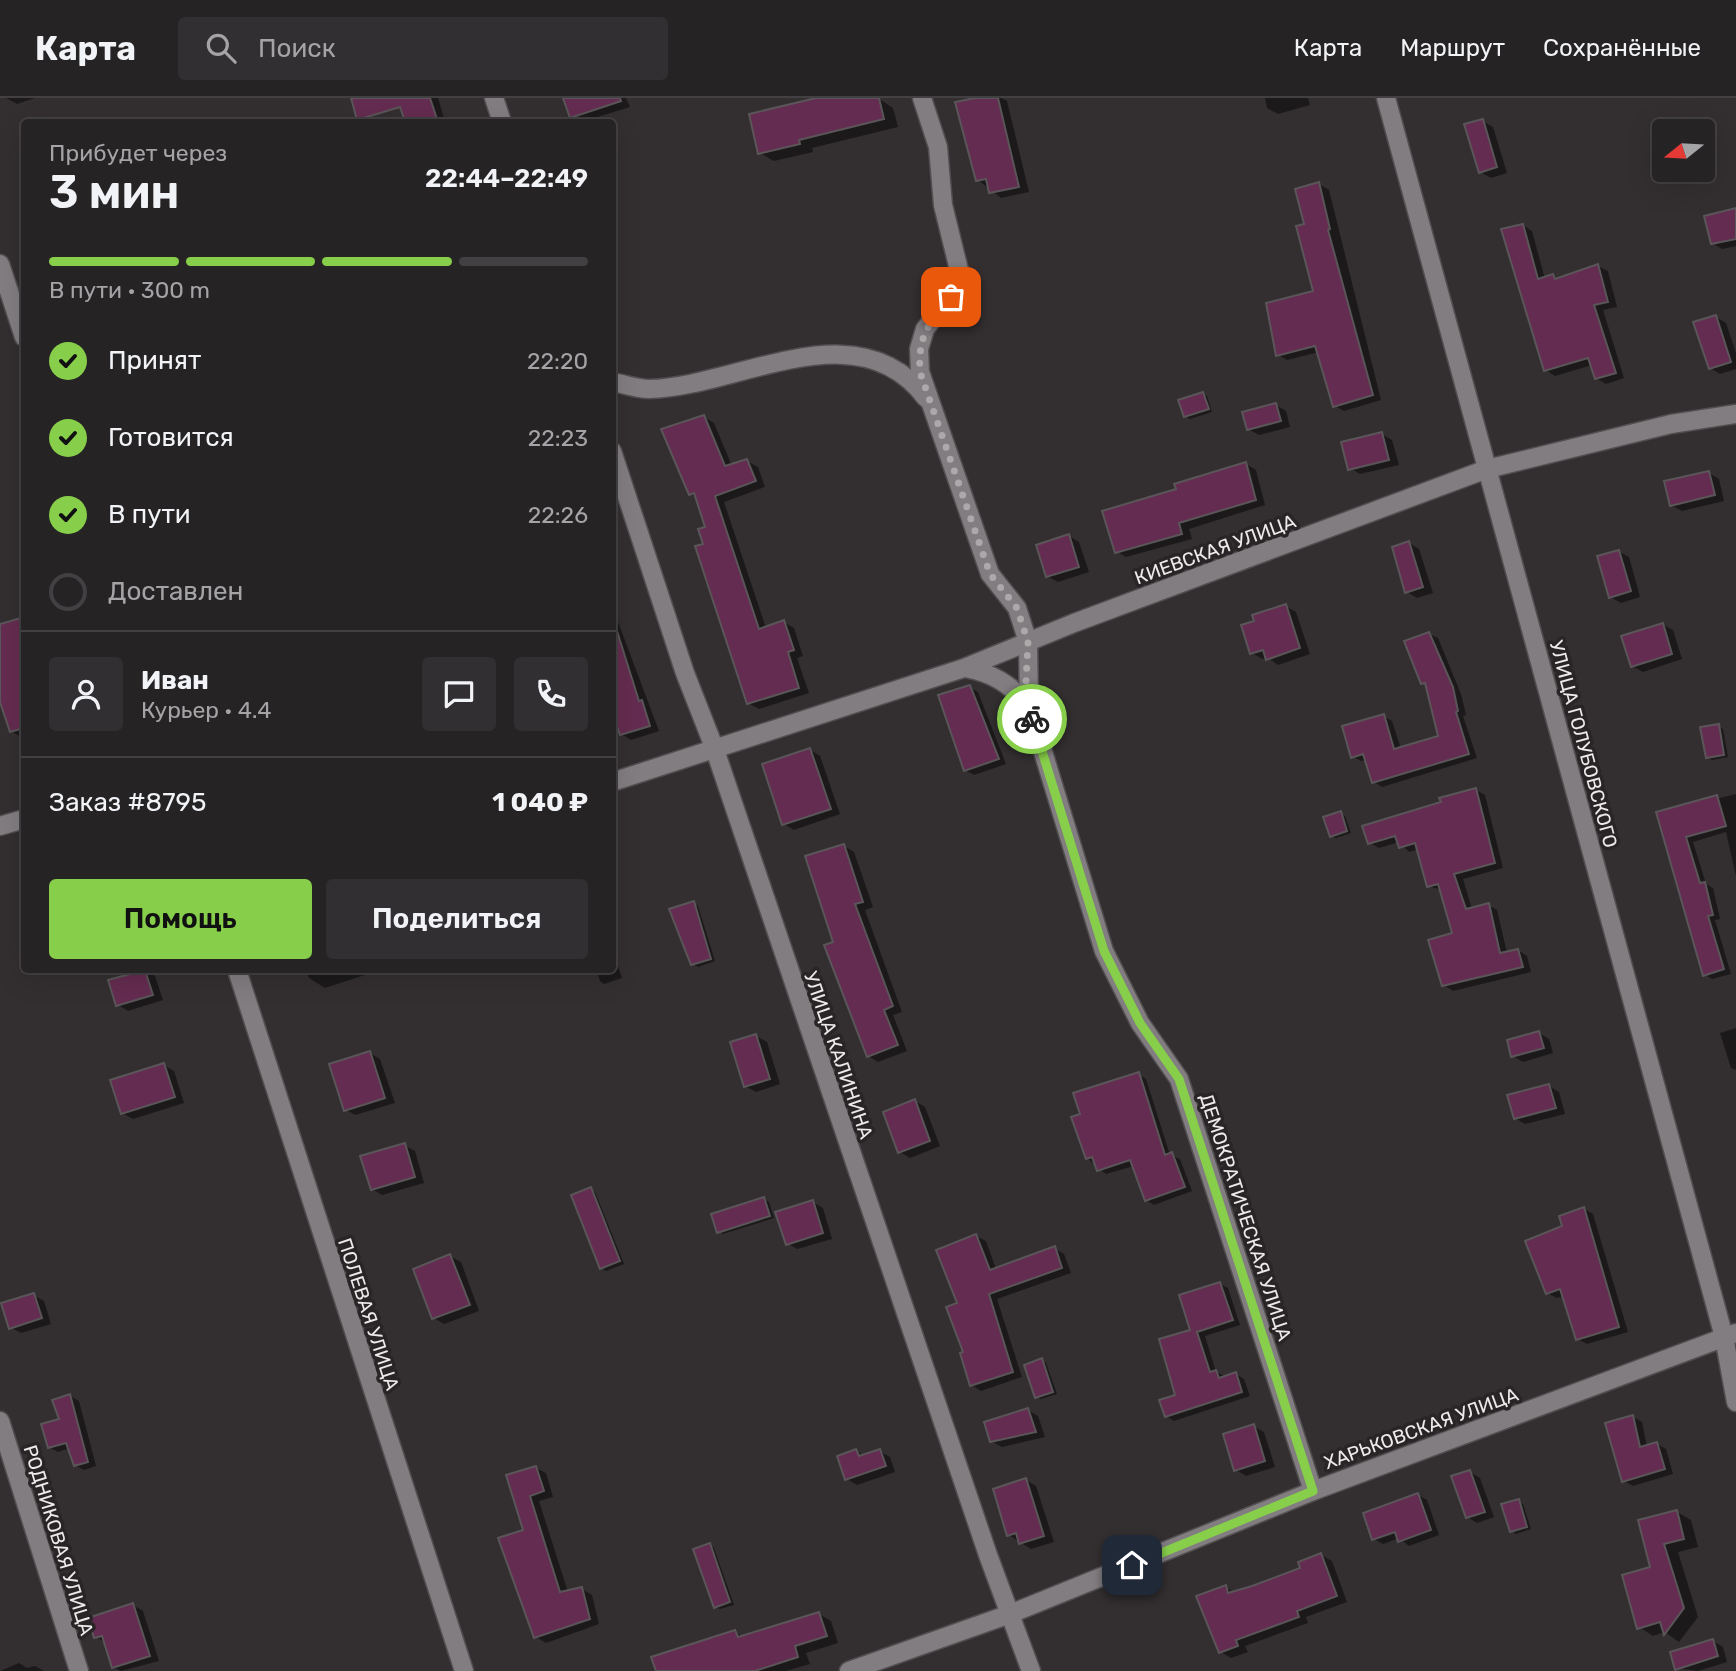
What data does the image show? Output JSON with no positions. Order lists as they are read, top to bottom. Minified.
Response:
{"streets":{"street":["КИЕВСКАЯ УЛИЦА","УЛИЦА ГОЛУБОВСКОГО","УЛИЦА КАЛИНИНА","ДЕМОКРАТИЧЕСКАЯ УЛИЦА","ПОЛЕВАЯ УЛИЦА","ХАРЬКОВСКАЯ УЛИЦА","РОДНИКОВАЯ УЛИЦА"]},"crossings":[["КИЕВСКАЯ УЛИЦА","УЛИЦА ГОЛУБОВСКОГО"],["КИЕВСКАЯ УЛИЦА","УЛИЦА КАЛИНИНА"],["КИЕВСКАЯ УЛИЦА","ДЕМОКРАТИЧЕСКАЯ УЛИЦА"],["УЛИЦА ГОЛУБОВСКОГО","ХАРЬКОВСКАЯ УЛИЦА"],["УЛИЦА КАЛИНИНА","ХАРЬКОВСКАЯ УЛИЦА"],["ДЕМОКРАТИЧЕСКАЯ УЛИЦА","ХАРЬКОВСКАЯ УЛИЦА"]],"north":"left","page":{"header":"Карта","search":"Поиск","nav":["Карта","Маршрут","Сохранённые"],"heading":["3 мин","Прибудет через","22:44–22:49"],"panel":["Иван","Курьер · 4.4","Заказ #8795","1 040 ₽"],"bar":"В пути · 300 m","list":[["Принят","22:20"],["Готовится","22:23"],["В пути","22:26"],"Доставлен"],"buttons":["Помощь","Поделиться"]}}
